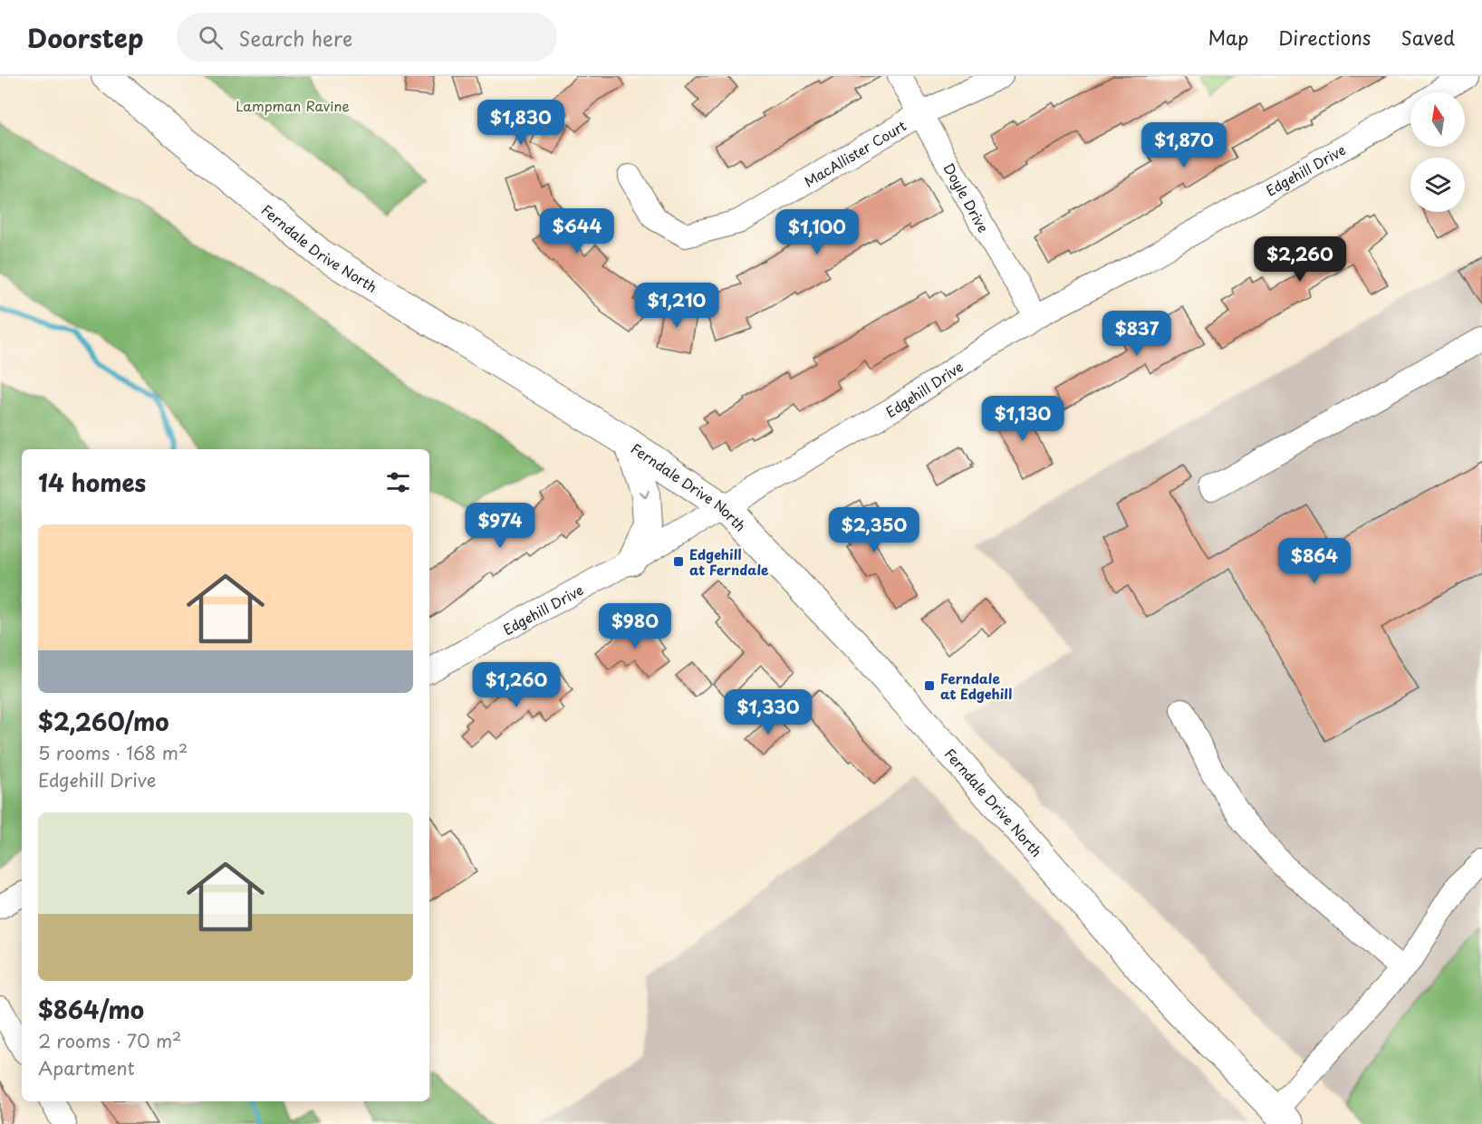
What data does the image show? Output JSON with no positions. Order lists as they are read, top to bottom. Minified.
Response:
{"streets":{"main road":["Ferndale Drive North"],"street":["MacAllister Court","Edgehill Drive","Doyle Drive"]},"crossings":[["MacAllister Court","Doyle Drive"],["Edgehill Drive","Doyle Drive"],["Edgehill Drive","Ferndale Drive North"]],"parks":["Lampman Ravine"],"places":{"transit":["Edgehill at Ferndale","Ferndale at Edgehill"]},"north":"top","page":{"header":"Doorstep","search":"Search here","nav":["Map","Directions","Saved"],"price":["$1,830","$1,870","$644","$1,100","$2,260","$1,210","$837","$1,130","$974","$2,350","$864","$980","$1,260","$1,330"],"heading":"14 homes","list":[{"name":"$2,260/mo","note":"5 rooms · 168 m² · Edgehill Drive"},{"name":"$864/mo","note":"2 rooms · 70 m² · Apartment"}]}}
